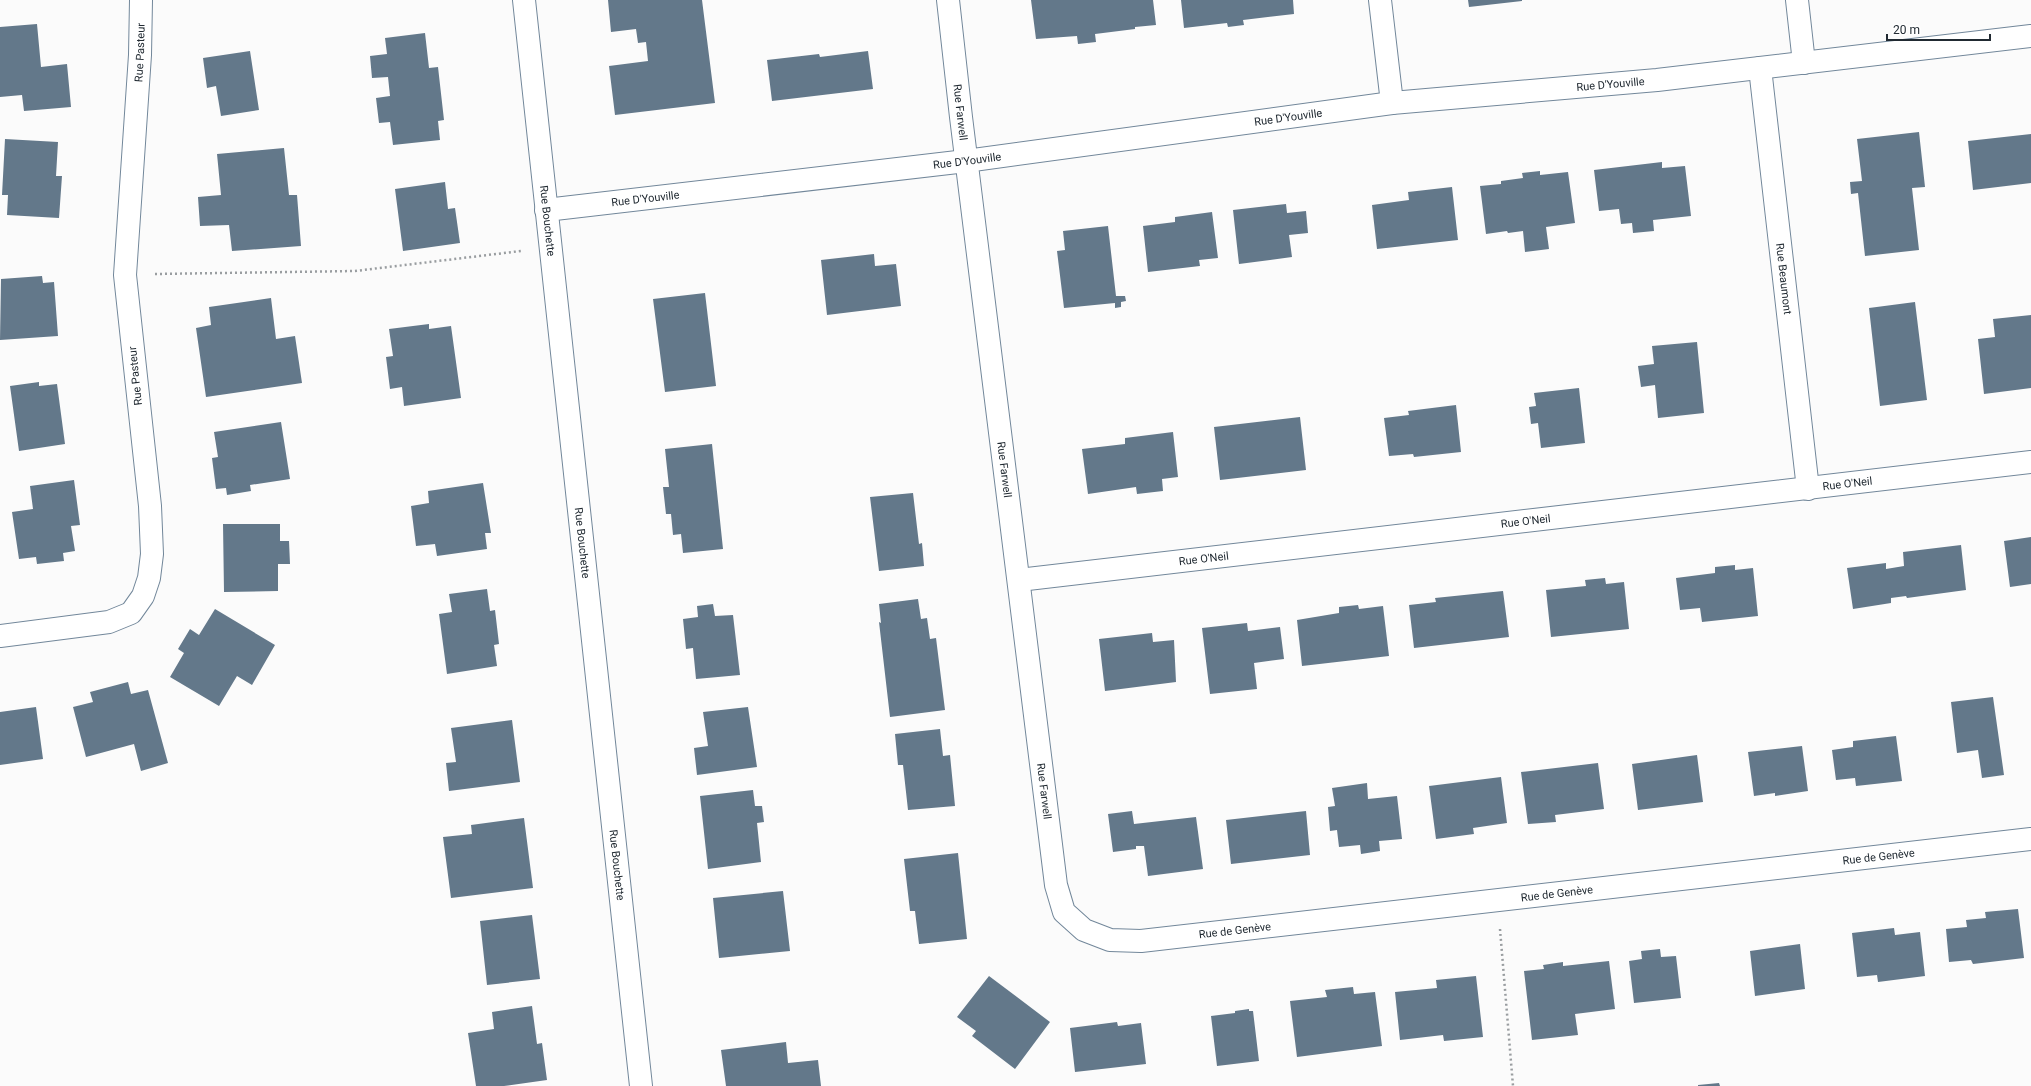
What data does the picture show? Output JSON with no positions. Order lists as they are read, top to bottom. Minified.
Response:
{"streets":{"street":["Rue Pasteur","Rue D'Youville","Rue Farwell","Rue Bouchette","Rue Beaumont","Rue O'Neil","Rue de Genève"]},"crossings":[["Rue D'Youville","Rue Farwell"],["Rue D'Youville","Rue Bouchette"],["Rue D'Youville","Rue Beaumont"],["Rue Farwell","Rue O'Neil"],["Rue Farwell","Rue de Genève"],["Rue Beaumont","Rue O'Neil"]],"scale_bar":"20 m"}
